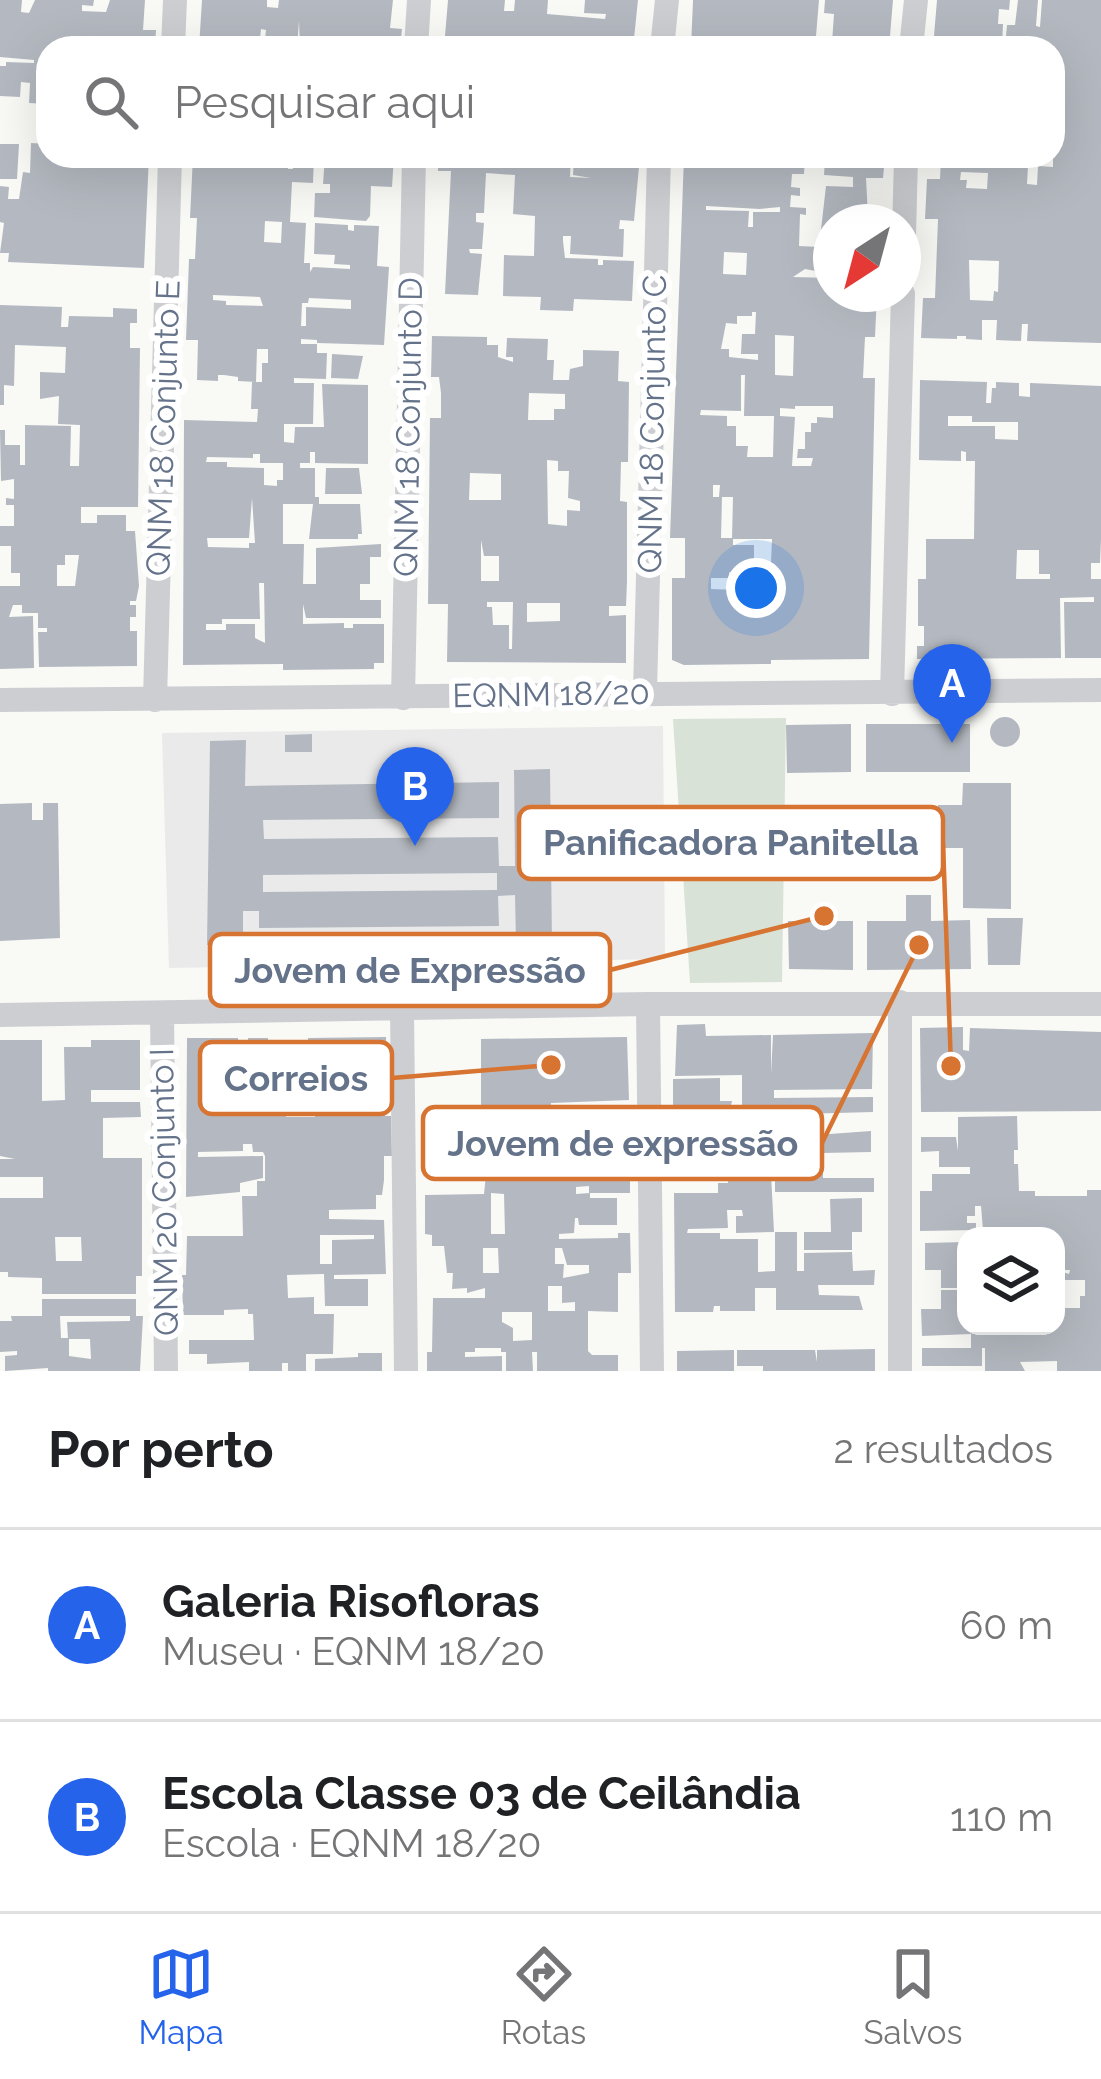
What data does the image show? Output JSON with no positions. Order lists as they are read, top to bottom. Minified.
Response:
{"streets":{"street":["QNM 18 Conjunto C","QNM 18 Conjunto D","QNM 18 Conjunto E","EQNM 18/20","QNM 20 Conjunto I"]},"crossings":[["QNM 18 Conjunto C","EQNM 18/20"],["QNM 18 Conjunto D","EQNM 18/20"],["QNM 18 Conjunto E","EQNM 18/20"]],"places":["Jovem de Expressão","Jovem de expressão","Correios","Panificadora Panitella"],"north":"bottom left","page":{"search":"Pesquisar aqui","pins":["A","B"],"heading":["Por perto","2 resultados"],"list":[{"mark":"A","name":"Galeria Risofloras","note":"Museu · EQNM 18/20","value":"60 m"},{"mark":"B","name":"Escola Classe 03 de Ceilândia","note":"Escola · EQNM 18/20","value":"110 m"}],"nav":["Mapa","Rotas","Salvos"]}}
